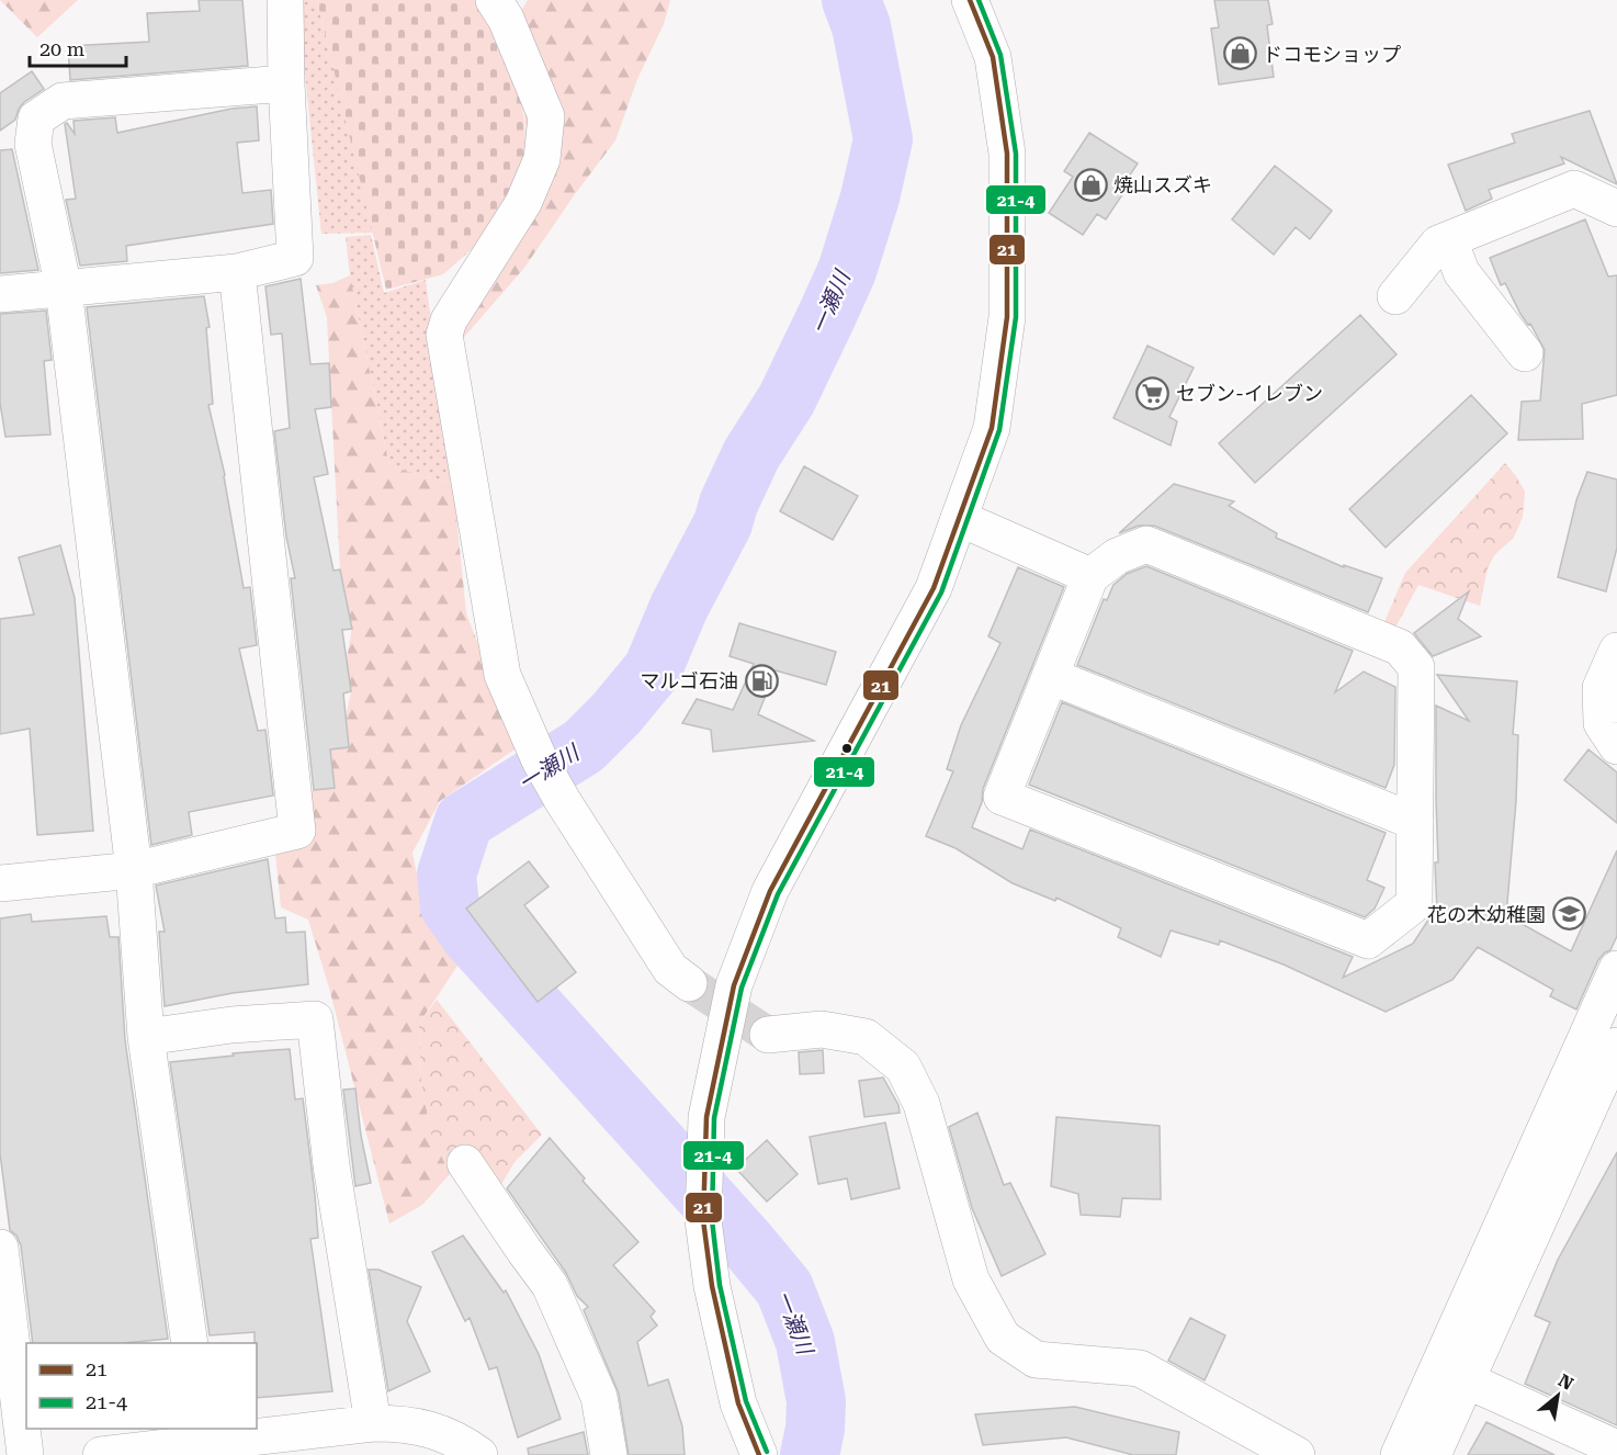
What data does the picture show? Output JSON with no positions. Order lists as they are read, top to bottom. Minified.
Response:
{"water":["一瀬川"],"places":{"shop":["ドコモショップ","焼山スズキ"],"supermarket":["セブン-イレブン"],"fuel station":["マルゴ石油"],"school or university":["花の木幼稚園"]},"lines":["transit line 21","transit line 21-4"],"legend":["21","21-4"],"scale_bar":"20 m","north":"top right"}
